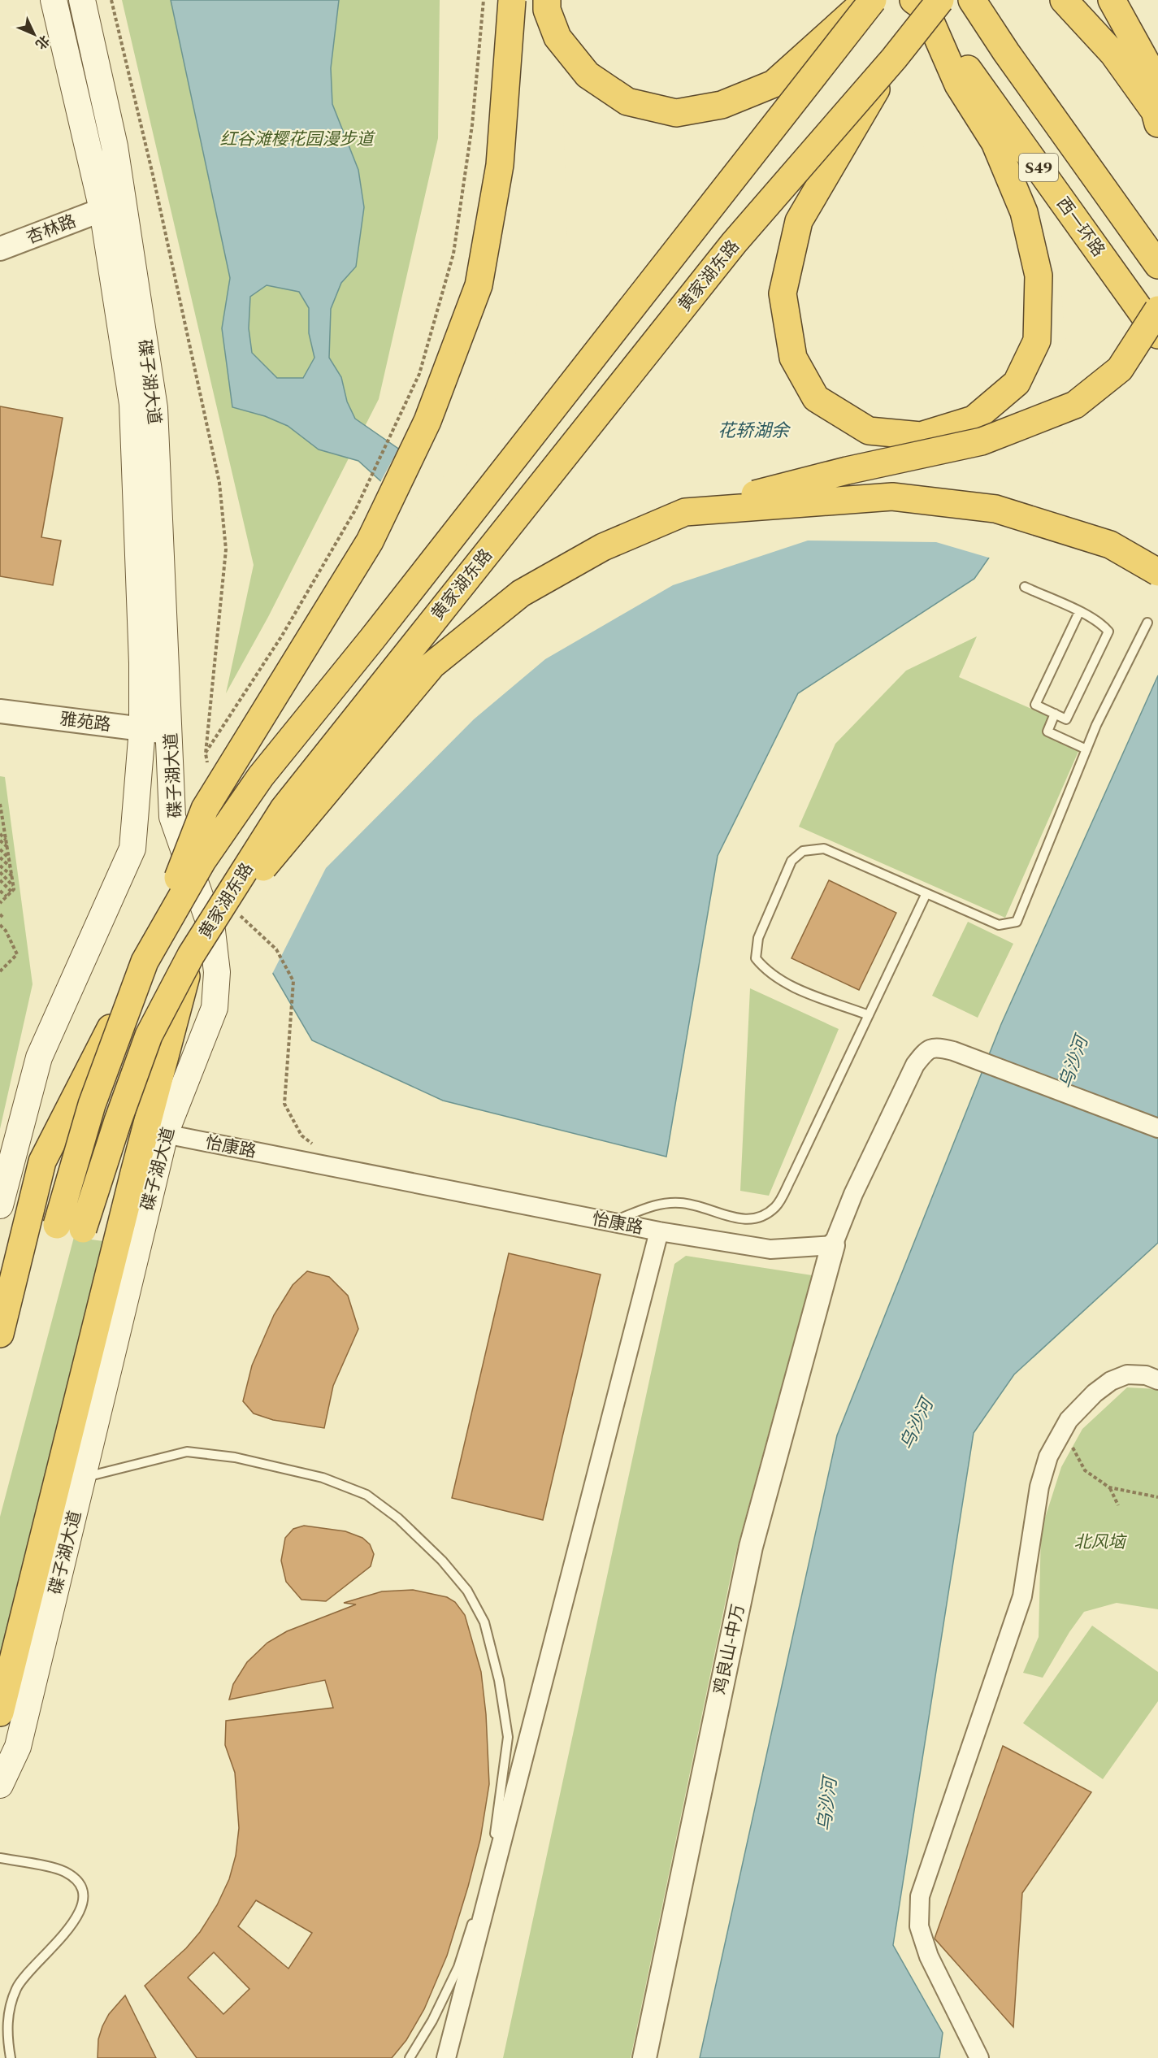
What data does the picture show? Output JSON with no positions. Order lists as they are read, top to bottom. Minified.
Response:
{"streets":{"highway":["S49","西一环路","黄家湖东路"],"main road":["碟子湖大道"],"street":["杏林路","雅苑路","怡康路","鸡良山-中万"]},"crossings":[["西一环路","黄家湖东路"],["杏林路","碟子湖大道"],["碟子湖大道","雅苑路"],["碟子湖大道","怡康路"],["怡康路","鸡良山-中万"]],"water":["花轿湖余","乌沙河"],"parks":["红谷滩樱花园漫步道","北风垴"],"north":"bottom right"}
